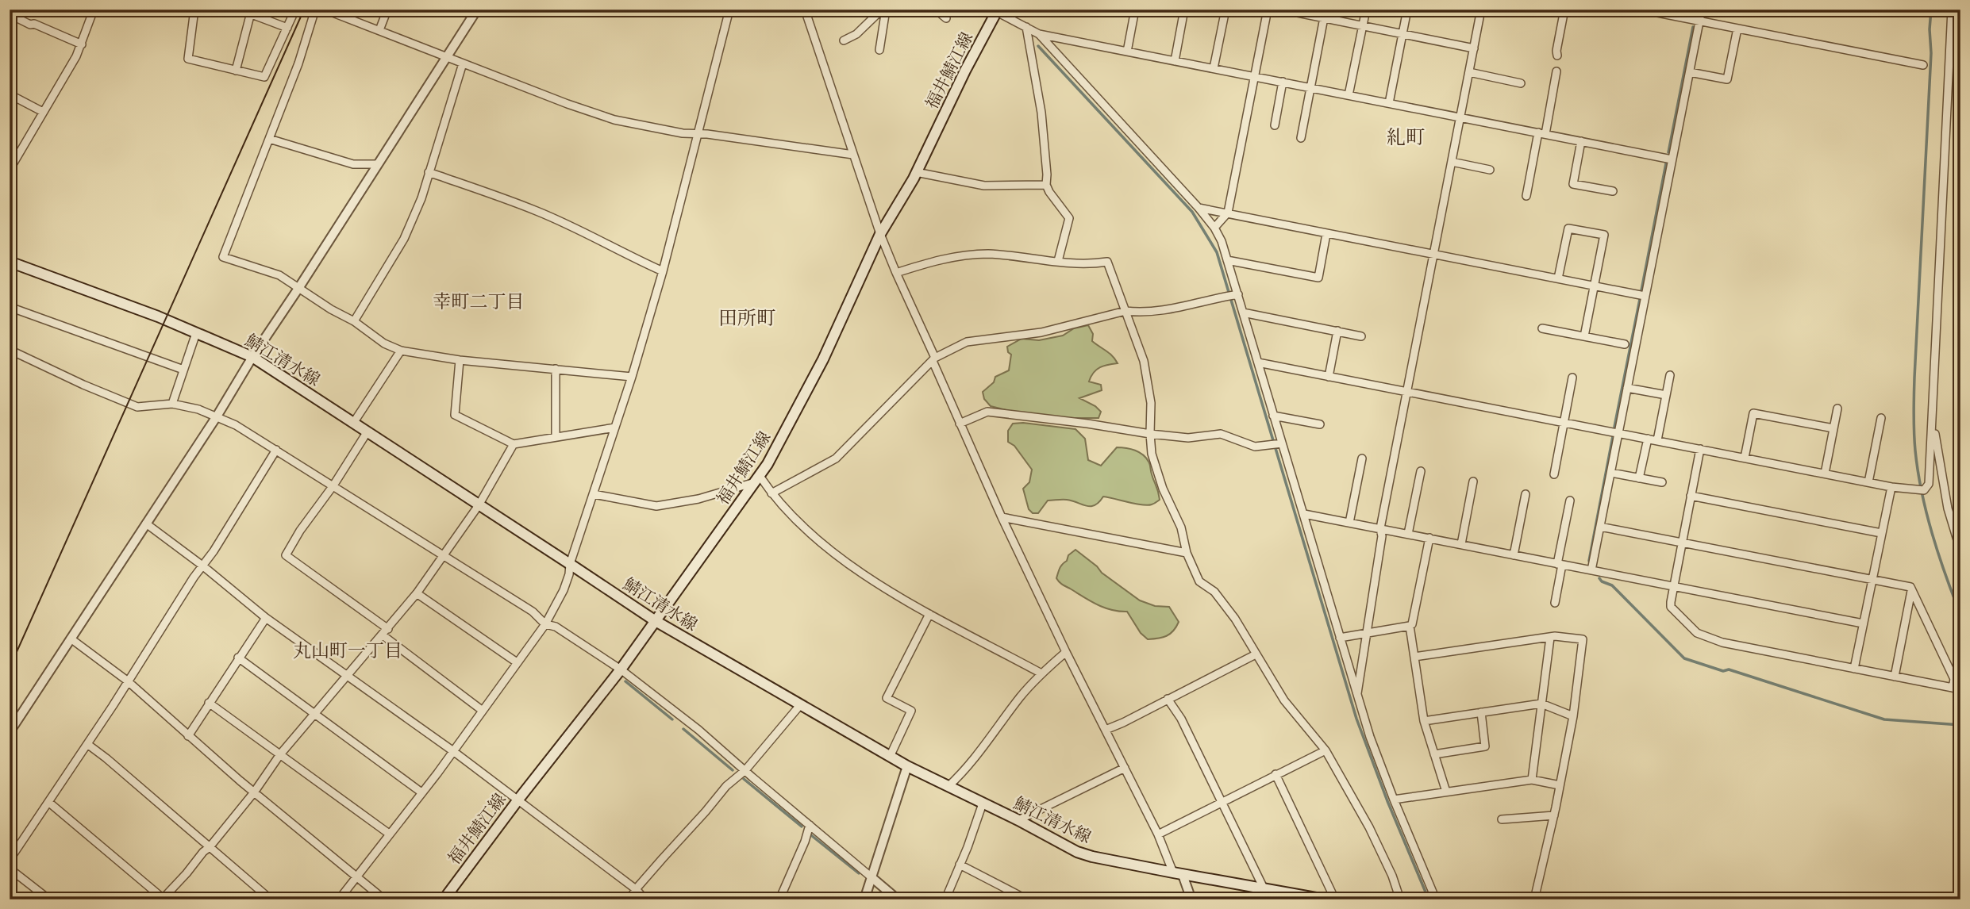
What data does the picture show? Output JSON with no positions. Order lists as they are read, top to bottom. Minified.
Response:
{"streets":{"main road":["福井鯖江線","鯖江清水線"]},"crossings":[["福井鯖江線","鯖江清水線"]],"districts":["糺町","幸町二丁目","田所町","丸山町一丁目"]}
